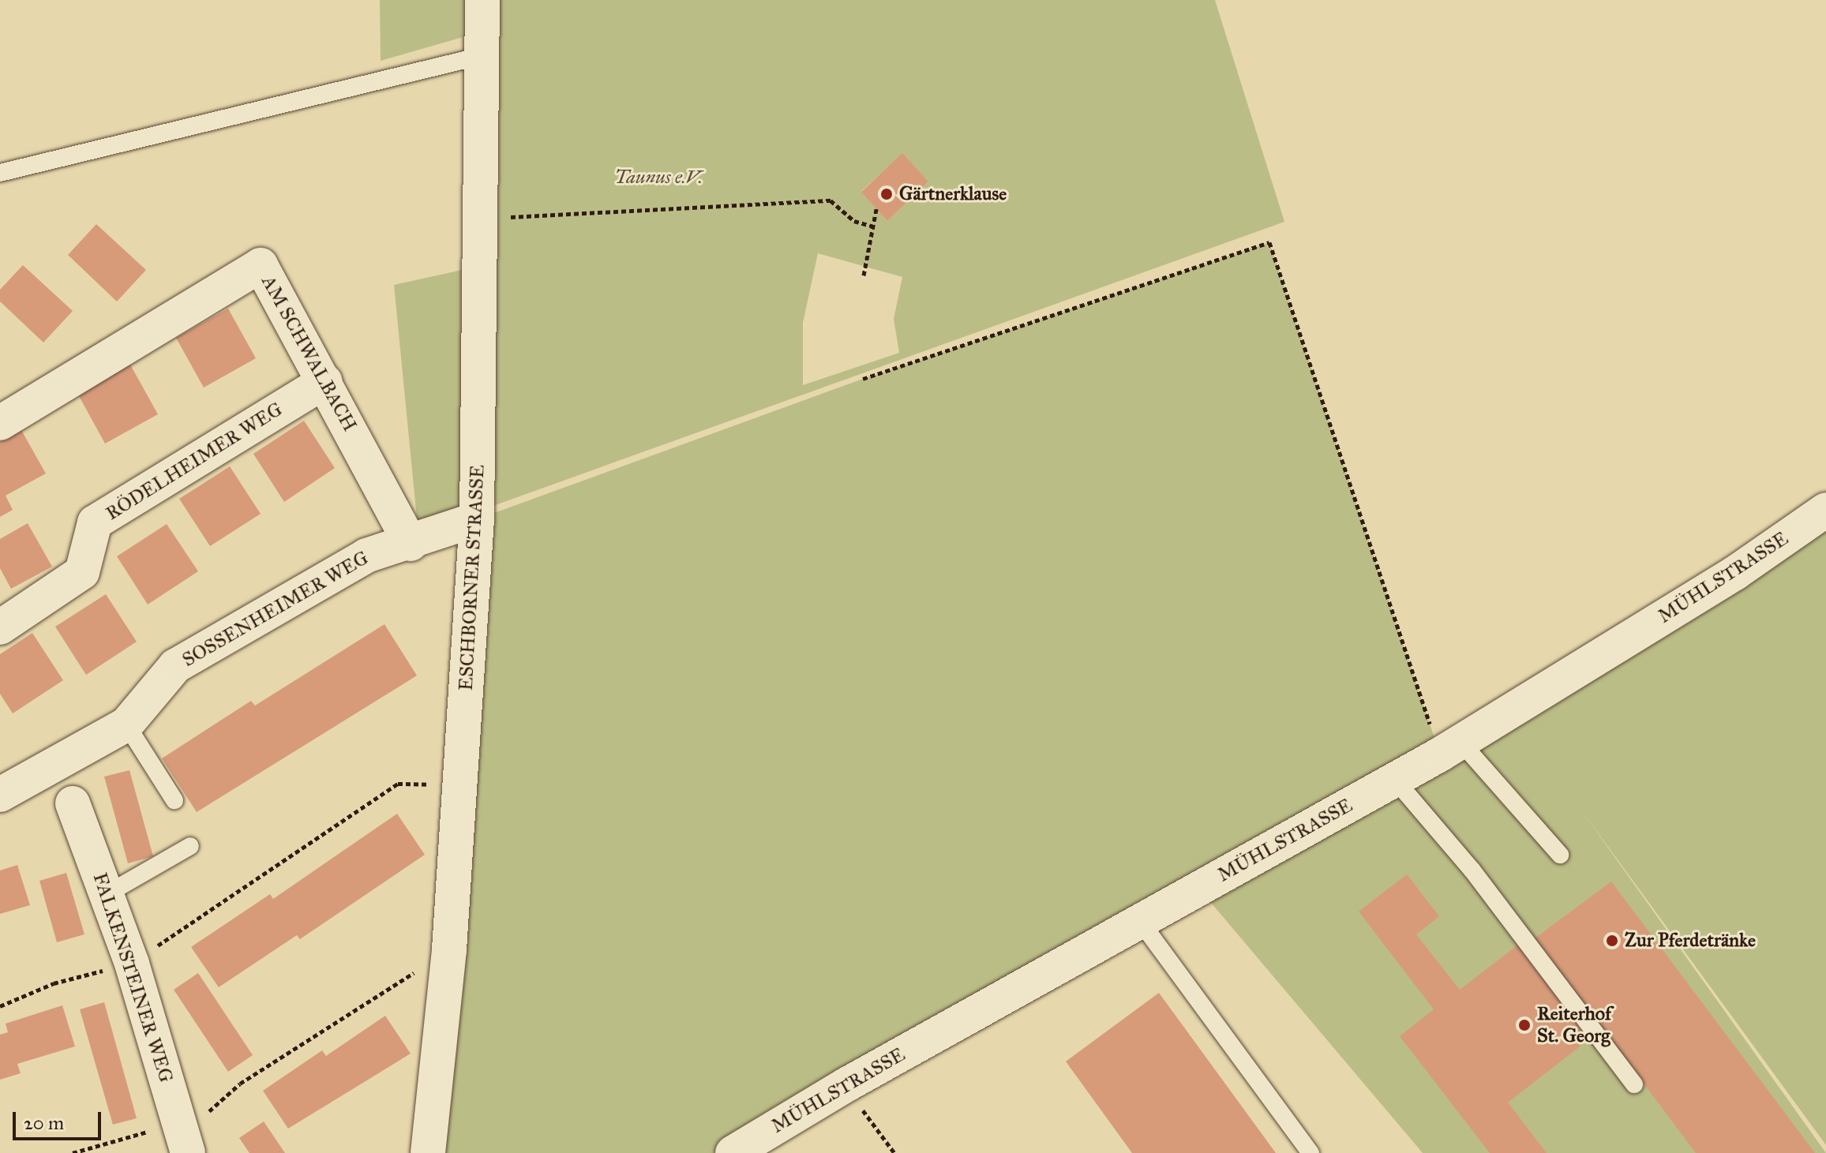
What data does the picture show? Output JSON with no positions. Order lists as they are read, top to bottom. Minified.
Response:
{"streets":{"street":["AM SCHWALBACH","RÖDELHEIMER WEG","ESCHBORNER STRASSE","MÜHLSTRASSE","SOSSENHEIMER WEG","FALKENSTEINER WEG"]},"crossings":[["AM SCHWALBACH","RÖDELHEIMER WEG"],["AM SCHWALBACH","SOSSENHEIMER WEG"],["ESCHBORNER STRASSE","SOSSENHEIMER WEG"]],"parks":["Taunus e.V."],"places":["Gärtnerklause","Zur Pferdetränke","Reiterhof St. Georg"],"scale_bar":"20 m"}
